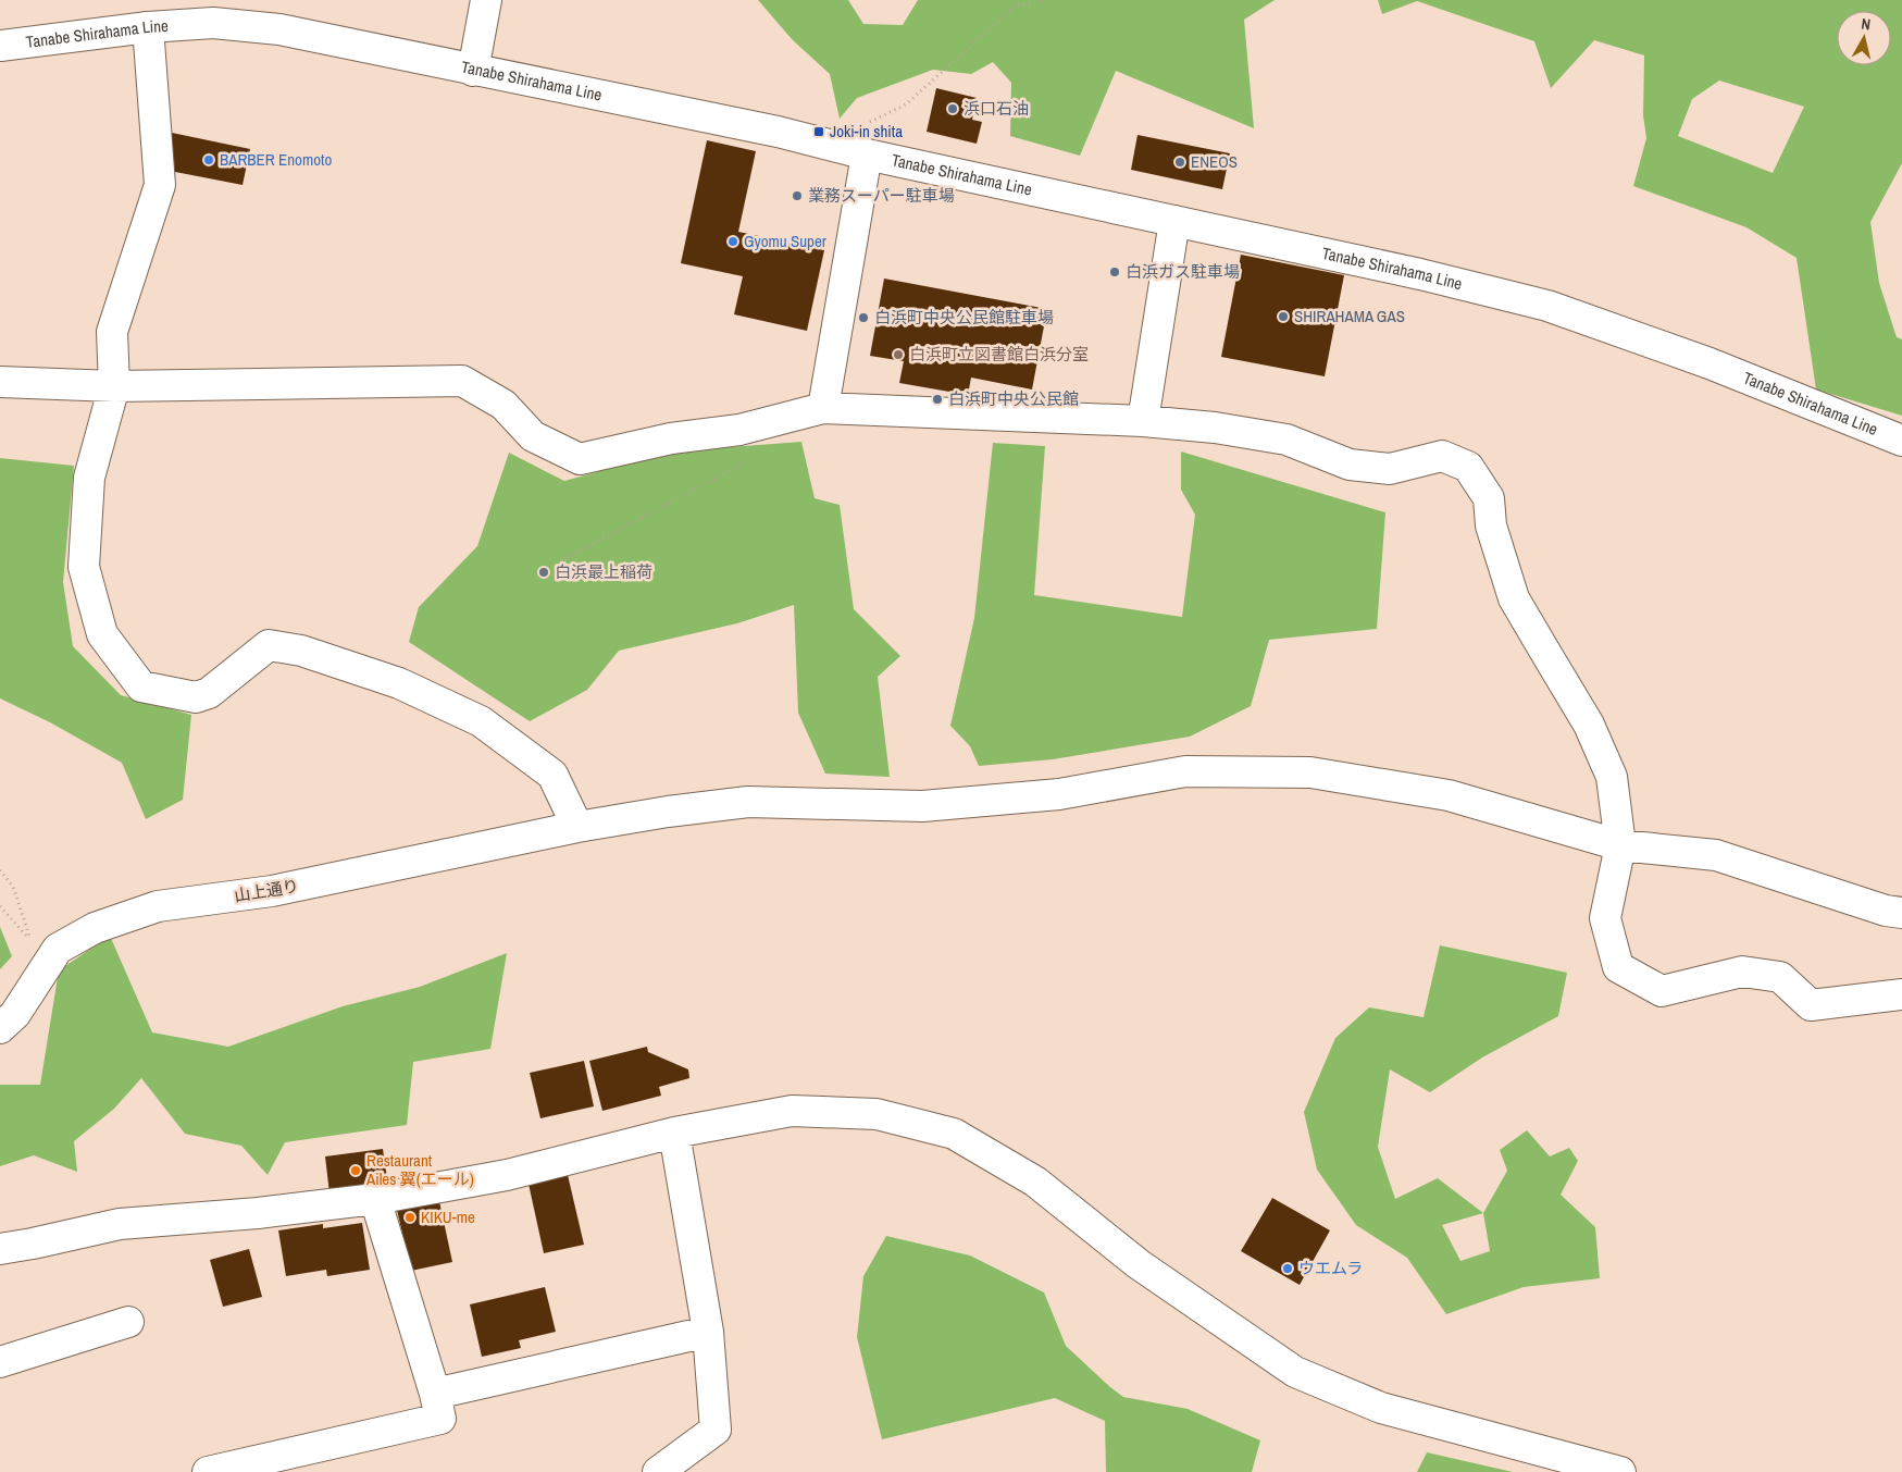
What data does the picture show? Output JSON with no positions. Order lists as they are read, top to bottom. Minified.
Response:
{"streets":{"street":["Tanabe Shirahama Line","山上通り"]},"places":{"other":["浜口石油","BARBER Enomoto","ENEOS","業務スーパー駐車場","Gyomu Super","白浜ガス駐車場","SHIRAHAMA GAS","白浜町中央公民館駐車場","白浜町立図書館白浜分室","白浜町中央公民館","白浜最上稲荷","Restaurant Ailes 翼(エール)","KIKU-me","ウエムラ"],"transit":["Joki-in shita"]},"north":"top"}
